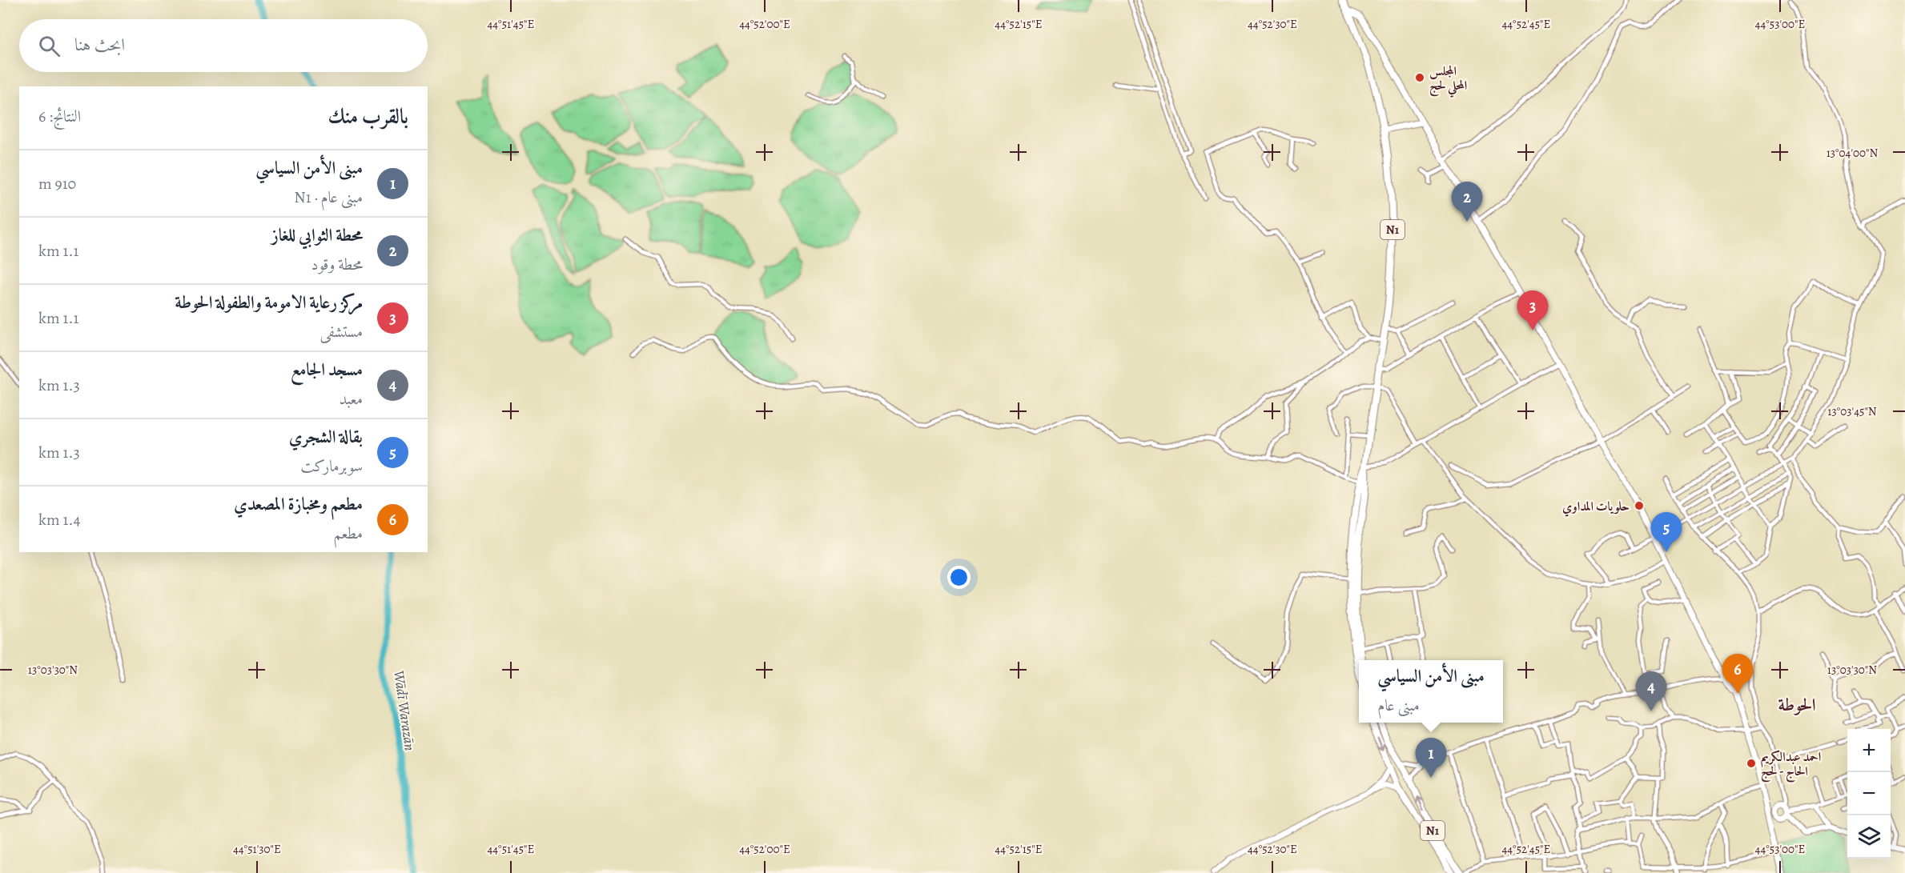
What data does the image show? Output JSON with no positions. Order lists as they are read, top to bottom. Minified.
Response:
{"streets":{"highway":["N1"]},"districts":["الحوطة"],"water":["Wādī Warazān"],"places":["المجلس المحلي لحج","حلويات المداوي","احمد عبدالكريم الحاج - لحج"],"page":{"search":"ابحث هنا","heading":["بالقرب منك","النتائج: 6"],"list":[{"mark":"1","name":"مبنى الأمن السياسي","note":"مبنى عام · N1","value":"910 m"},{"mark":"2","name":"محطة الثوابي للغاز","note":"محطة وقود","value":"1.1 km"},{"mark":"3","name":"مركز رعاية الامومة والطفولة الحوطة","note":"مستشفى","value":"1.1 km"},{"mark":"4","name":"مسجد الجامع","note":"معبد","value":"1.3 km"},{"mark":"5","name":"بقالة الشجري","note":"سوبرماركت","value":"1.3 km"},{"mark":"6","name":"مطعم ومخبازة المصعدي","note":"مطعم","value":"1.4 km"}],"pins":["2","3","5","6","4","1"],"popup":["مبنى الأمن السياسي","مبنى عام"],"map_buttons":["+","−"]},"coordinates":["44°51'45\"E","44°52'00\"E","44°52'15\"E","44°52'30\"E","44°52'45\"E","44°53'00\"E","13°04'00\"N","13°03'45\"N","13°03'30\"N","44°51'30\"E"]}
